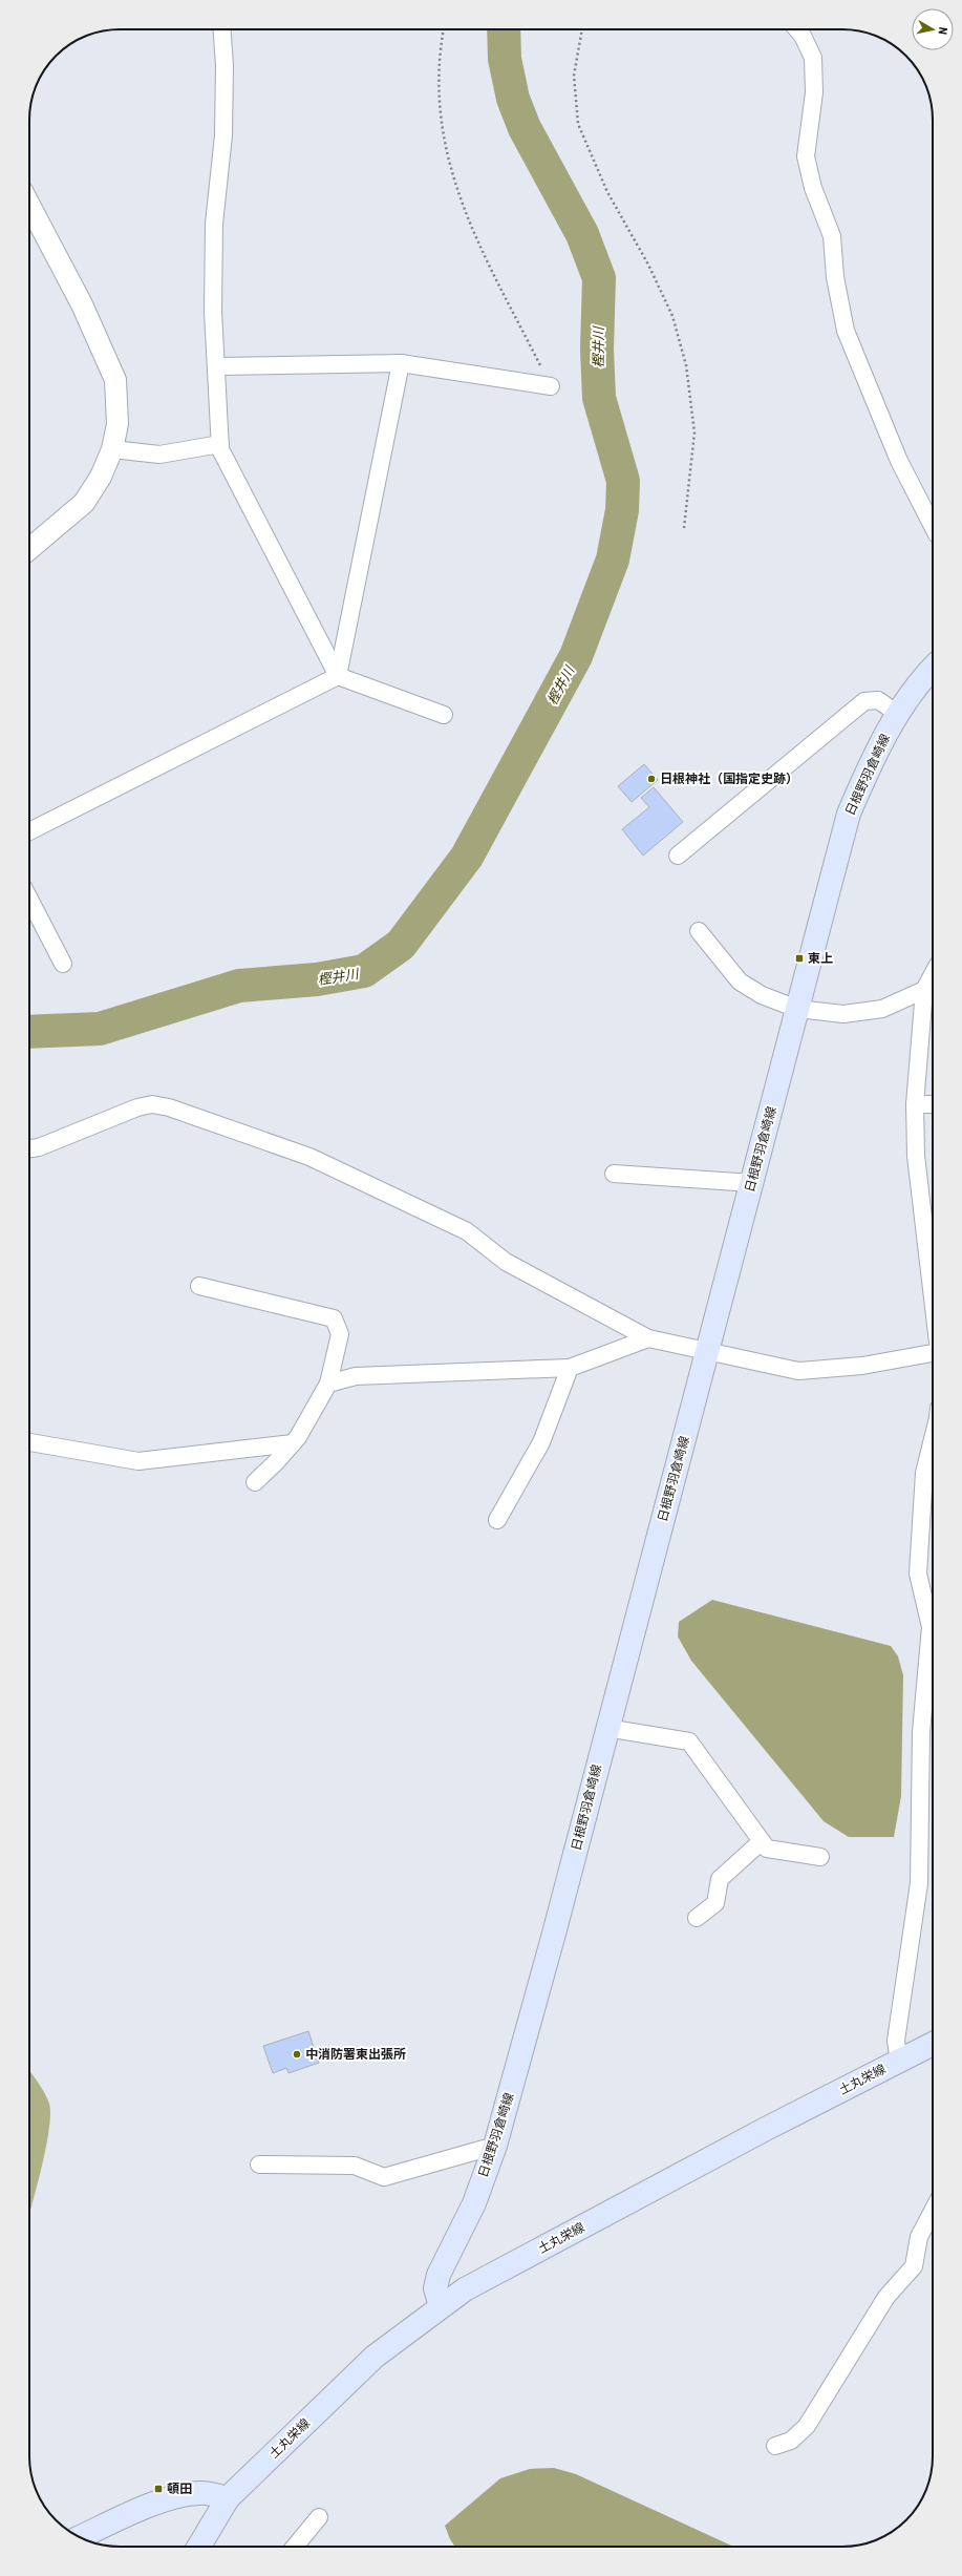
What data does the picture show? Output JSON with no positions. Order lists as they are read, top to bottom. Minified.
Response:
{"streets":{"main road":["日根野羽倉崎線","土丸栄線"]},"crossings":[["日根野羽倉崎線","土丸栄線"]],"water":["樫井川"],"places":{"other":["日根神社（国指定史跡）","中消防署東出張所"],"transit":["東上","頓田"]},"north":"right"}
